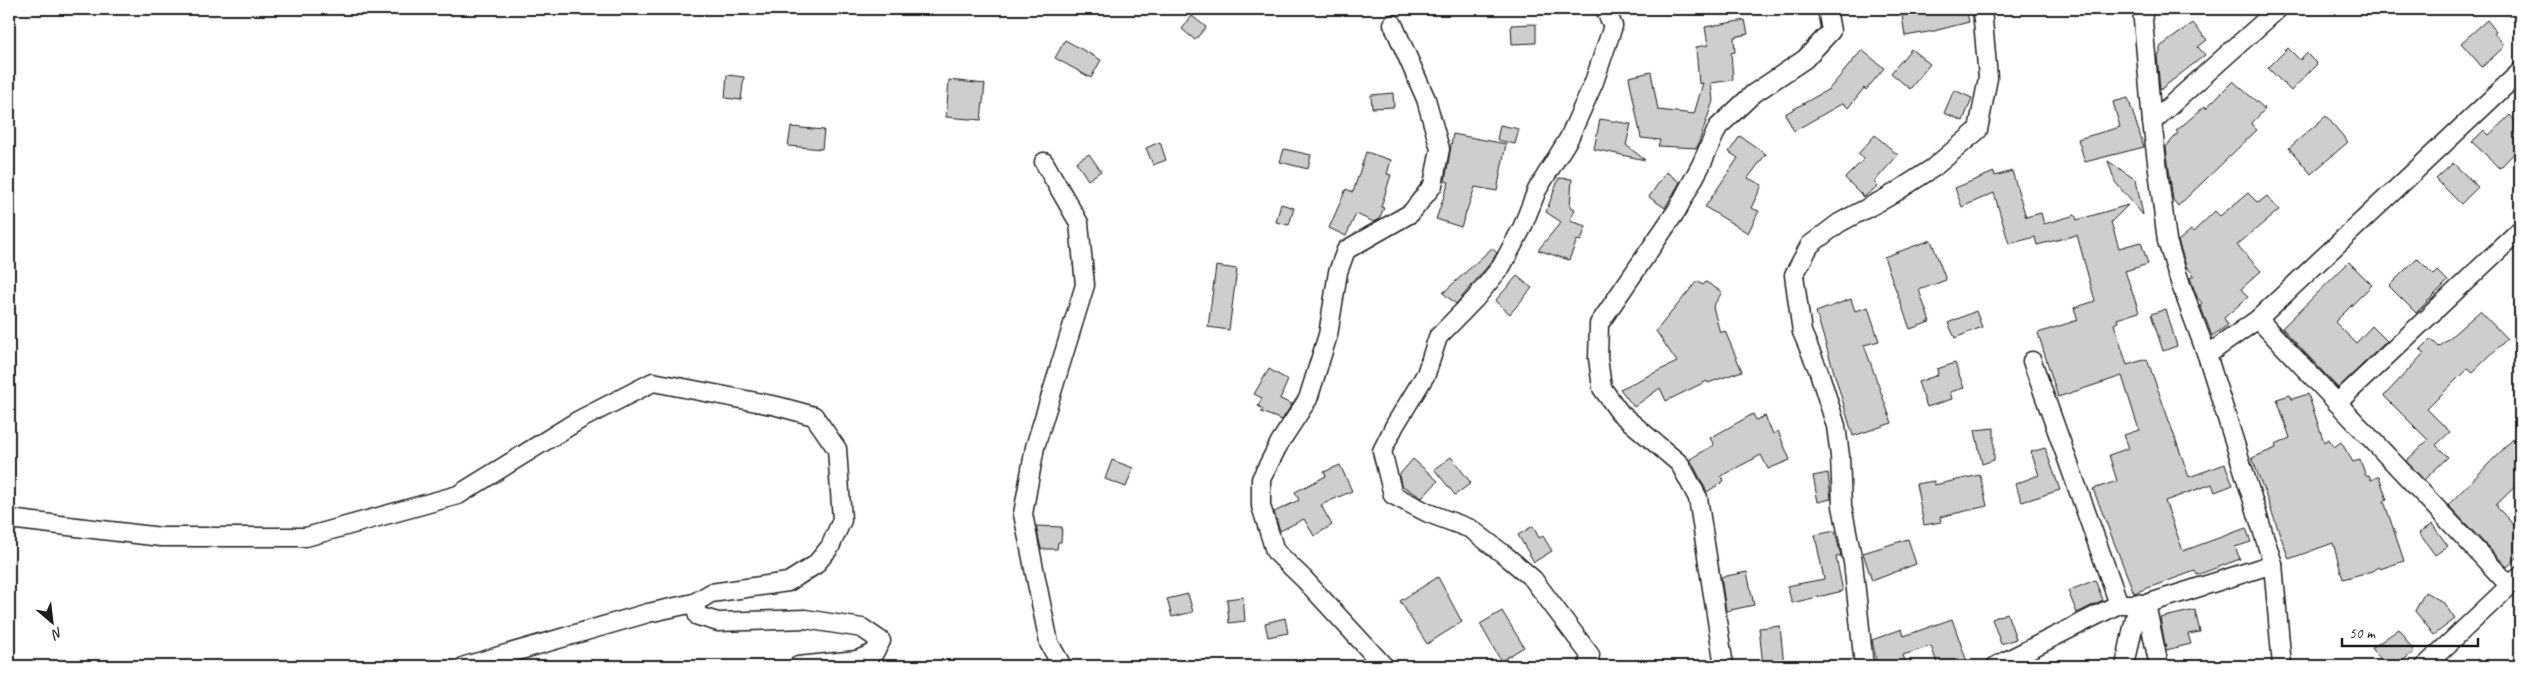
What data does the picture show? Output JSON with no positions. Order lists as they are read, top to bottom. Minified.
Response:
{"scale_bar":"50 m","north":"bottom right"}
